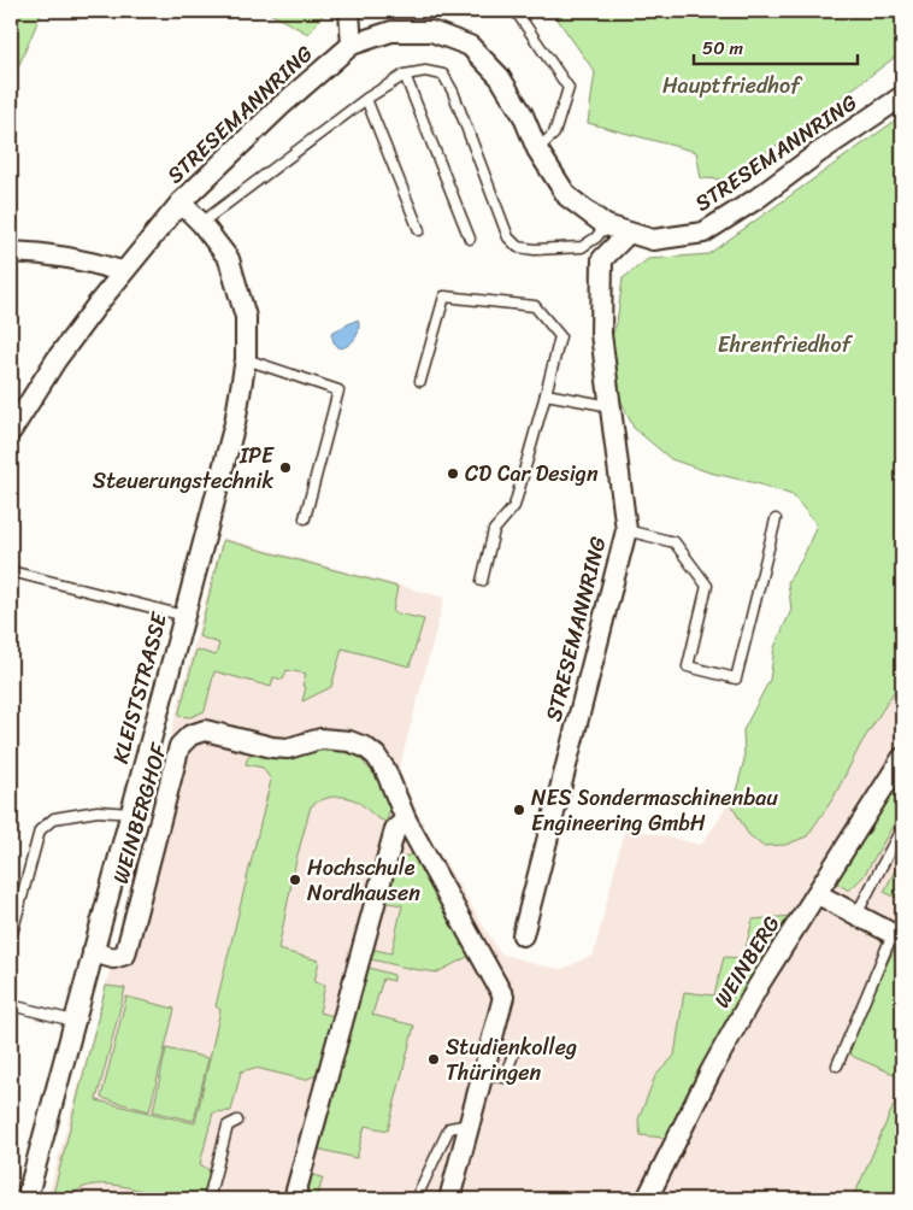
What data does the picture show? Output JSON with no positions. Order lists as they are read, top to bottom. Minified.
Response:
{"streets":{"street":["STRESEMANNRING","KLEISTSTRASSE","WEINBERGHOF","WEINBERG"]},"crossings":[["STRESEMANNRING","KLEISTSTRASSE"],["KLEISTSTRASSE","WEINBERGHOF"]],"parks":["Hauptfriedhof","Ehrenfriedhof"],"places":["IPE Steuerungstechnik","CD Car Design","NES Sondermaschinenbau Engineering GmbH","Hochschule Nordhausen","Studienkolleg Thüringen"],"scale_bar":"50 m"}
